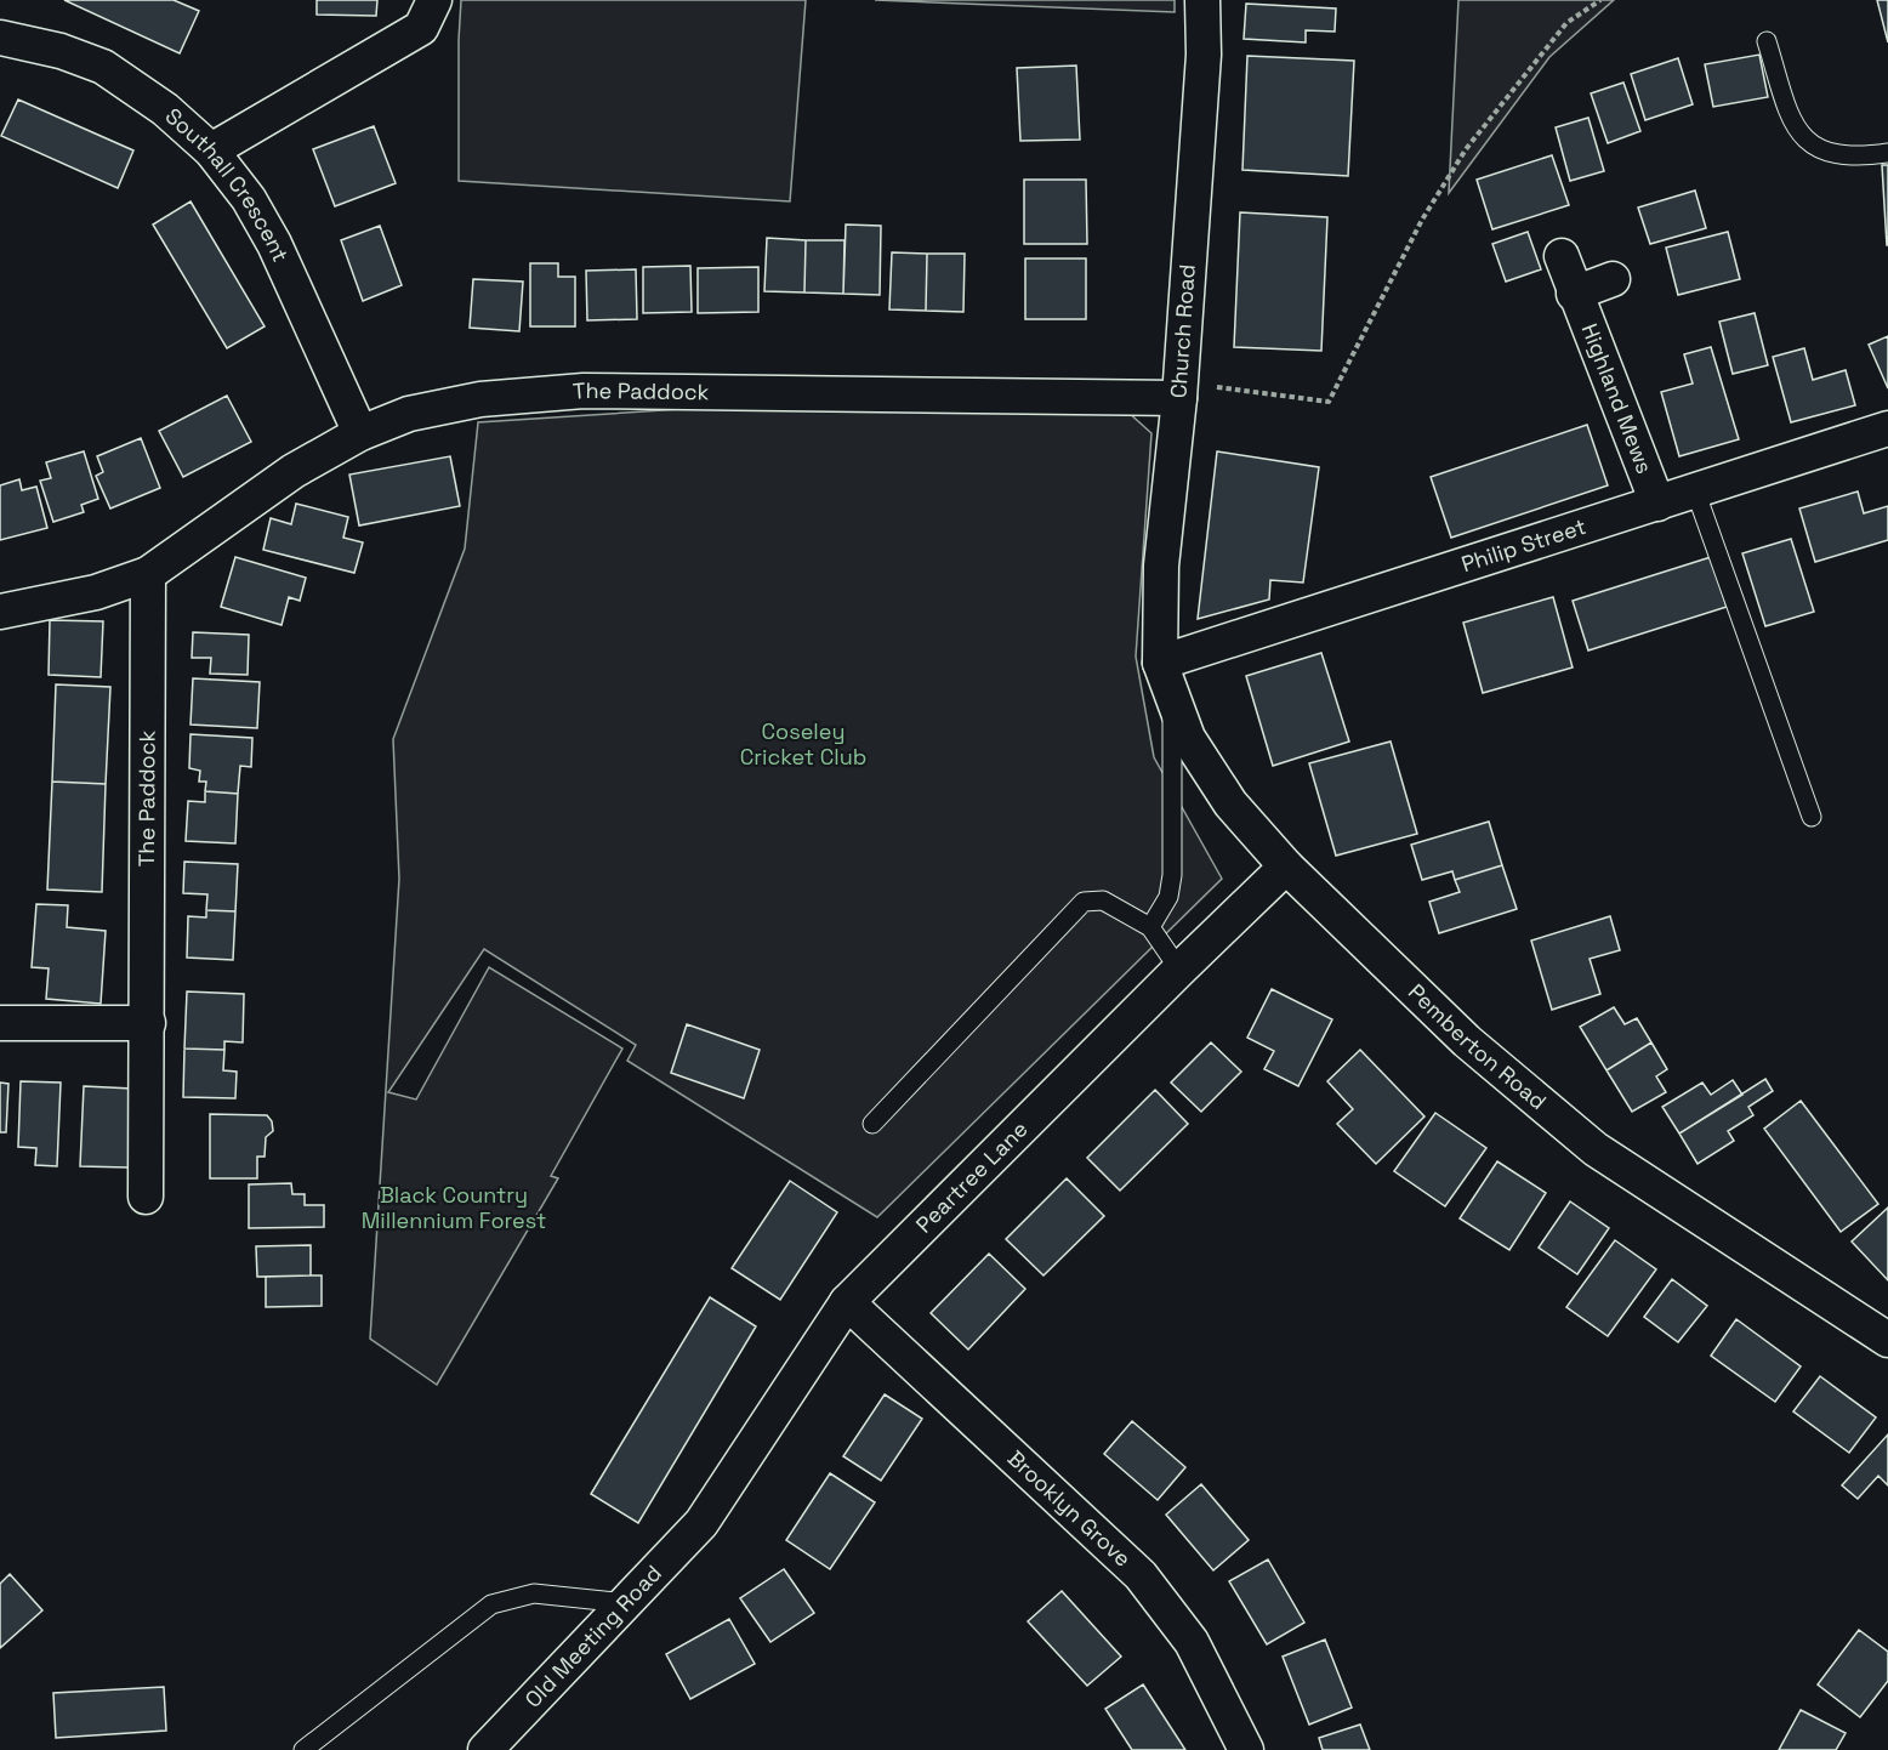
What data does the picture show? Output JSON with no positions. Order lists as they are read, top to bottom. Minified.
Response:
{"streets":{"street":["Southall Crescent","Church Road","The Paddock","Highland Mews","Philip Street","Pemberton Road","Peartree Lane","Brooklyn Grove","Old Meeting Road"]},"crossings":[["Southall Crescent","The Paddock"],["Church Road","The Paddock"],["Church Road","Philip Street"],["Church Road","Pemberton Road"],["Highland Mews","Philip Street"],["Philip Street","Pemberton Road"],["Pemberton Road","Peartree Lane"],["Peartree Lane","Brooklyn Grove"],["Peartree Lane","Old Meeting Road"]],"parks":["Coseley Cricket Club","Black Country Millennium Forest"]}
